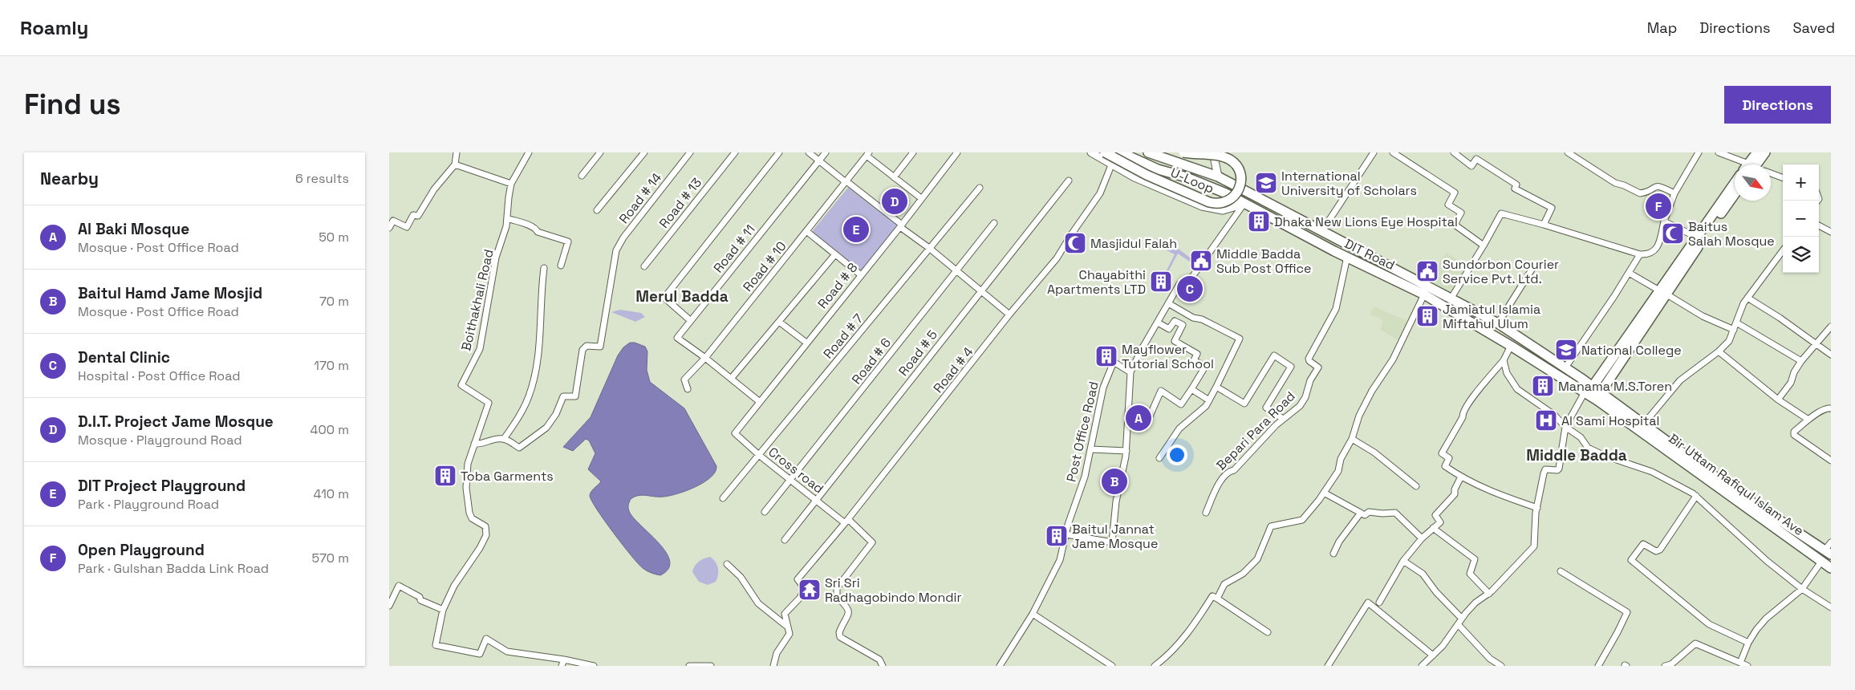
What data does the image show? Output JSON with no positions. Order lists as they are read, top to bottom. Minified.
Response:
{"streets":{"main road":["U-Loop","DIT Road","Bir Uttam Rafiqul Islam Ave"],"street":["Road # 14","Road # 13","Road # 11","Road # 10","Road # 8","Boithakhali Road","Road # 7","Road # 5","Road # 6","Road # 4","Bepari Para Road","Post Office Road","Cross road"]},"crossings":[["Road # 11","Road # 10"],["DIT Road","Bepari Para Road"],["DIT Road","Bir Uttam Rafiqul Islam Ave"],["Road # 8","Cross road"],["Road # 7","Cross road"],["Road # 5","Cross road"],["Road # 6","Cross road"],["Road # 4","Cross road"]],"districts":["Merul Badda","Middle Badda"],"places":{"school or university":["International University of Scholars","National College"],"building":["Dhaka New Lions Eye Hospital","Chayabithi Apartments LTD","Jamiatul Islamia Miftahul Ulum","Mayflower Tutorial School","Manama M.S.Toren","Toba Garments","Baitul Jannat Jame Mosque"],"mosque":["Baitus Salah Mosque","Masjidul Falah"],"public building":["Middle Badda Sub Post Office","Sundorbon Courier Service Pvt. Ltd."],"hospital":["Al Sami Hospital"],"temple":["Sri Sri Radhagobindo Mondir"]},"north":"bottom right","page":{"header":"Roamly","nav":["Map","Directions","Saved"],"buttons":"Directions","title":"Find us","heading":["Nearby","6 results"],"map_buttons":["+","−"],"pins":["D","F","E","C","A","B"],"list":[{"mark":"A","name":"Al Baki Mosque","note":"Mosque · Post Office Road","value":"50 m"},{"mark":"B","name":"Baitul Hamd Jame Mosjid","note":"Mosque · Post Office Road","value":"70 m"},{"mark":"C","name":"Dental Clinic","note":"Hospital · Post Office Road","value":"170 m"},{"mark":"D","name":"D.I.T. Project Jame Mosque","note":"Mosque · Playground Road","value":"400 m"},{"mark":"E","name":"DIT Project Playground","note":"Park · Playground Road","value":"410 m"},{"mark":"F","name":"Open Playground","note":"Park · Gulshan Badda Link Road","value":"570 m"}]}}
